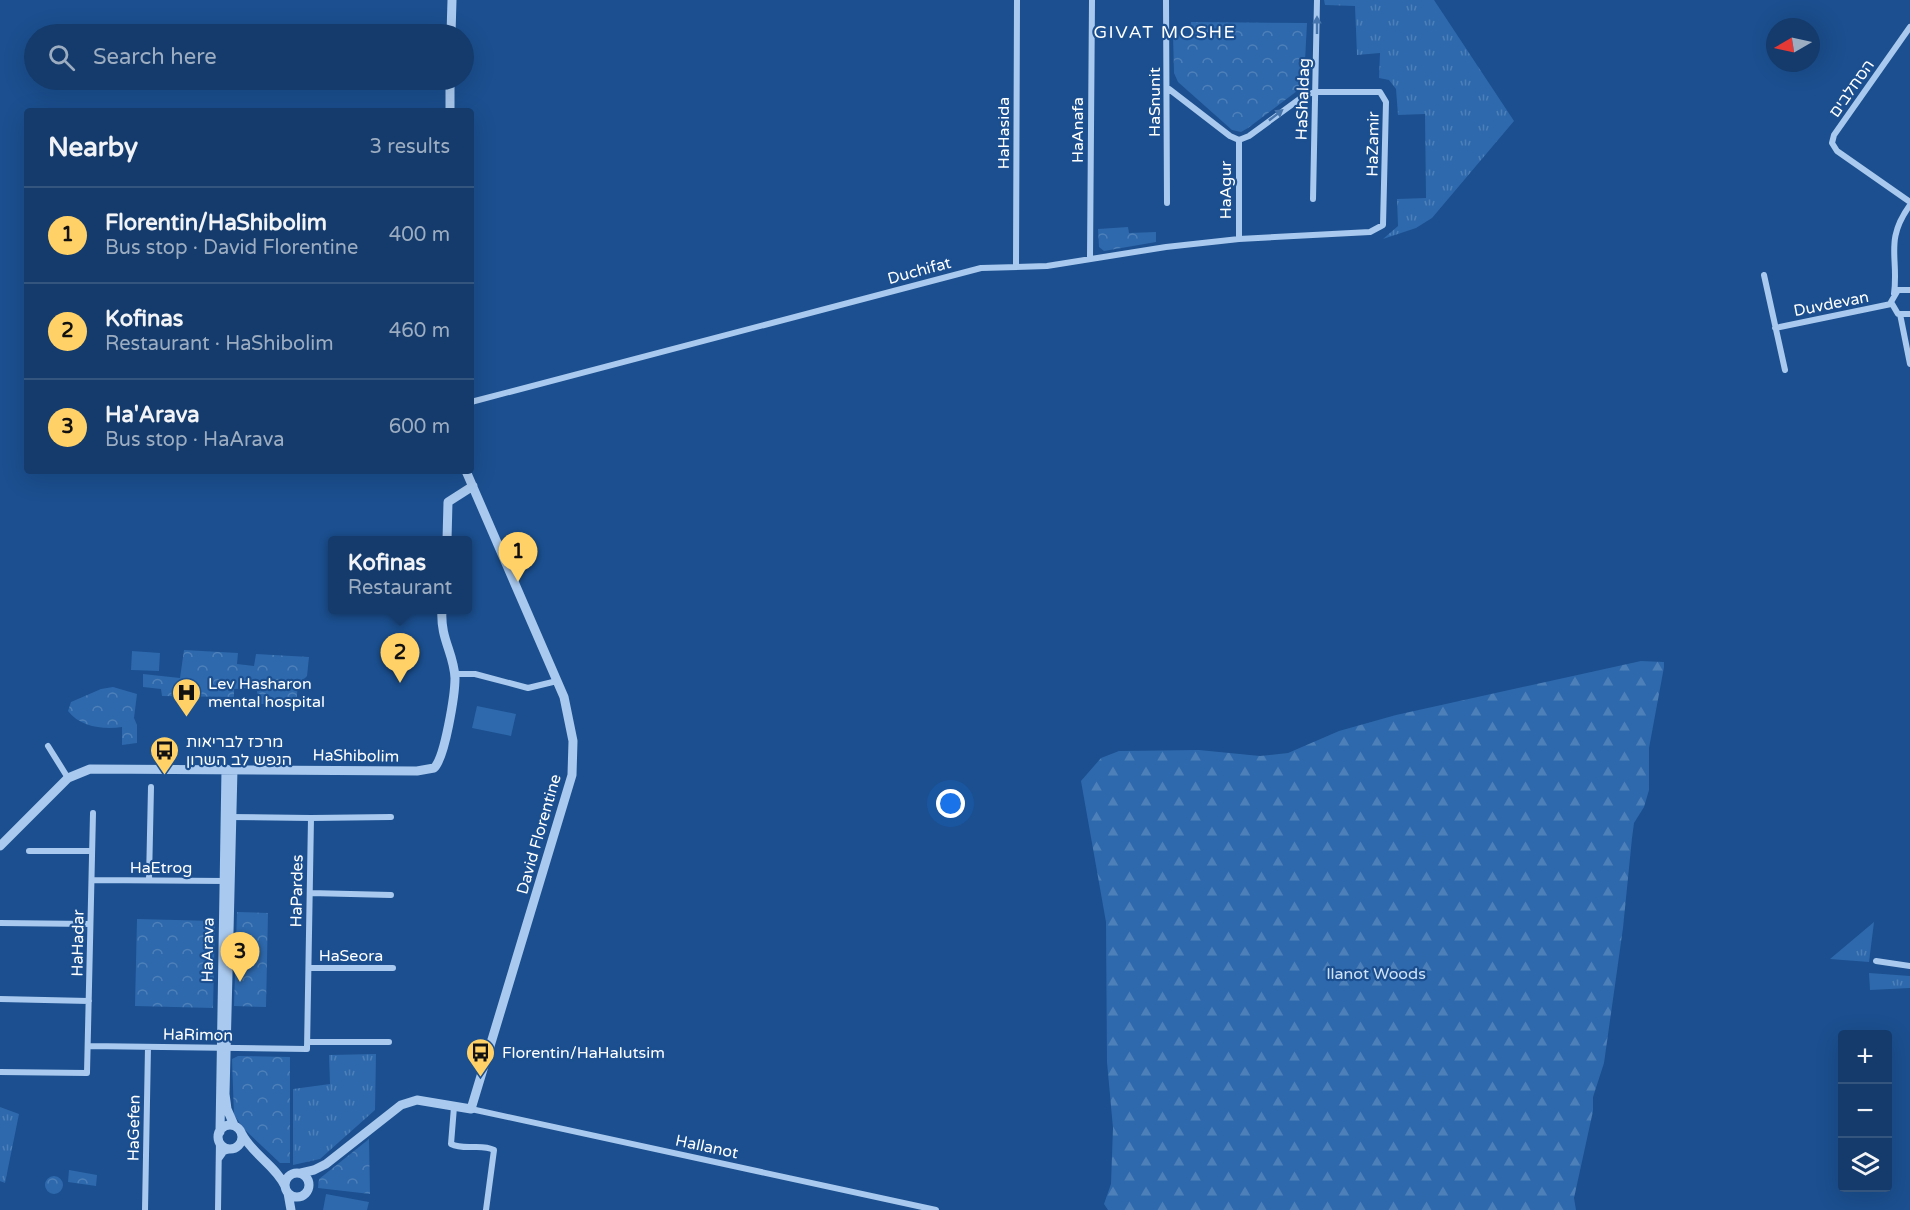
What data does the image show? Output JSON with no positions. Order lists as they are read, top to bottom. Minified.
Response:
{"streets":{"street":["הסחלבים","HaShaldag","HaSnunit","HaAnafa","HaHasida","HaZamir","HaAgur","Duchifat","Duvdevan","HaShibolim","David Florentine","HaEtrog","HaPardes","HaHadar","HaArava","HaSeora","HaRimon","HaGefen","HaIlanot"]},"crossings":[["HaShaldag","HaZamir"],["HaAnafa","Duchifat"],["HaHasida","Duchifat"],["HaZamir","HaAgur"],["HaZamir","Duchifat"],["HaAgur","Duchifat"],["HaShibolim","HaArava"],["David Florentine","HaIlanot"],["HaEtrog","HaHadar"],["HaEtrog","HaArava"],["HaPardes","HaSeora"],["HaPardes","HaRimon"],["HaHadar","HaRimon"],["HaArava","HaRimon"],["HaRimon","HaGefen"]],"one_way":["HaShaldag"],"districts":["GIVAT MOSHE"],"parks":["Ilanot Woods"],"places":{"hospital":["Lev Hasharon mental hospital"],"bus stop":["מרכז לבריאות הנפש לב השרון","Florentin/HaHalutsim"]},"north":"left","page":{"search":"Search here","heading":["Nearby","3 results"],"list":[{"mark":"1","name":"Florentin/HaShibolim","note":"Bus stop · David Florentine","value":"400 m"},{"mark":"2","name":"Kofinas","note":"Restaurant · HaShibolim","value":"460 m"},{"mark":"3","name":"Ha'Arava","note":"Bus stop · HaArava","value":"600 m"}],"pins":["1","2","3"],"popup":["Kofinas","Restaurant"],"map_buttons":["+","−"]}}
